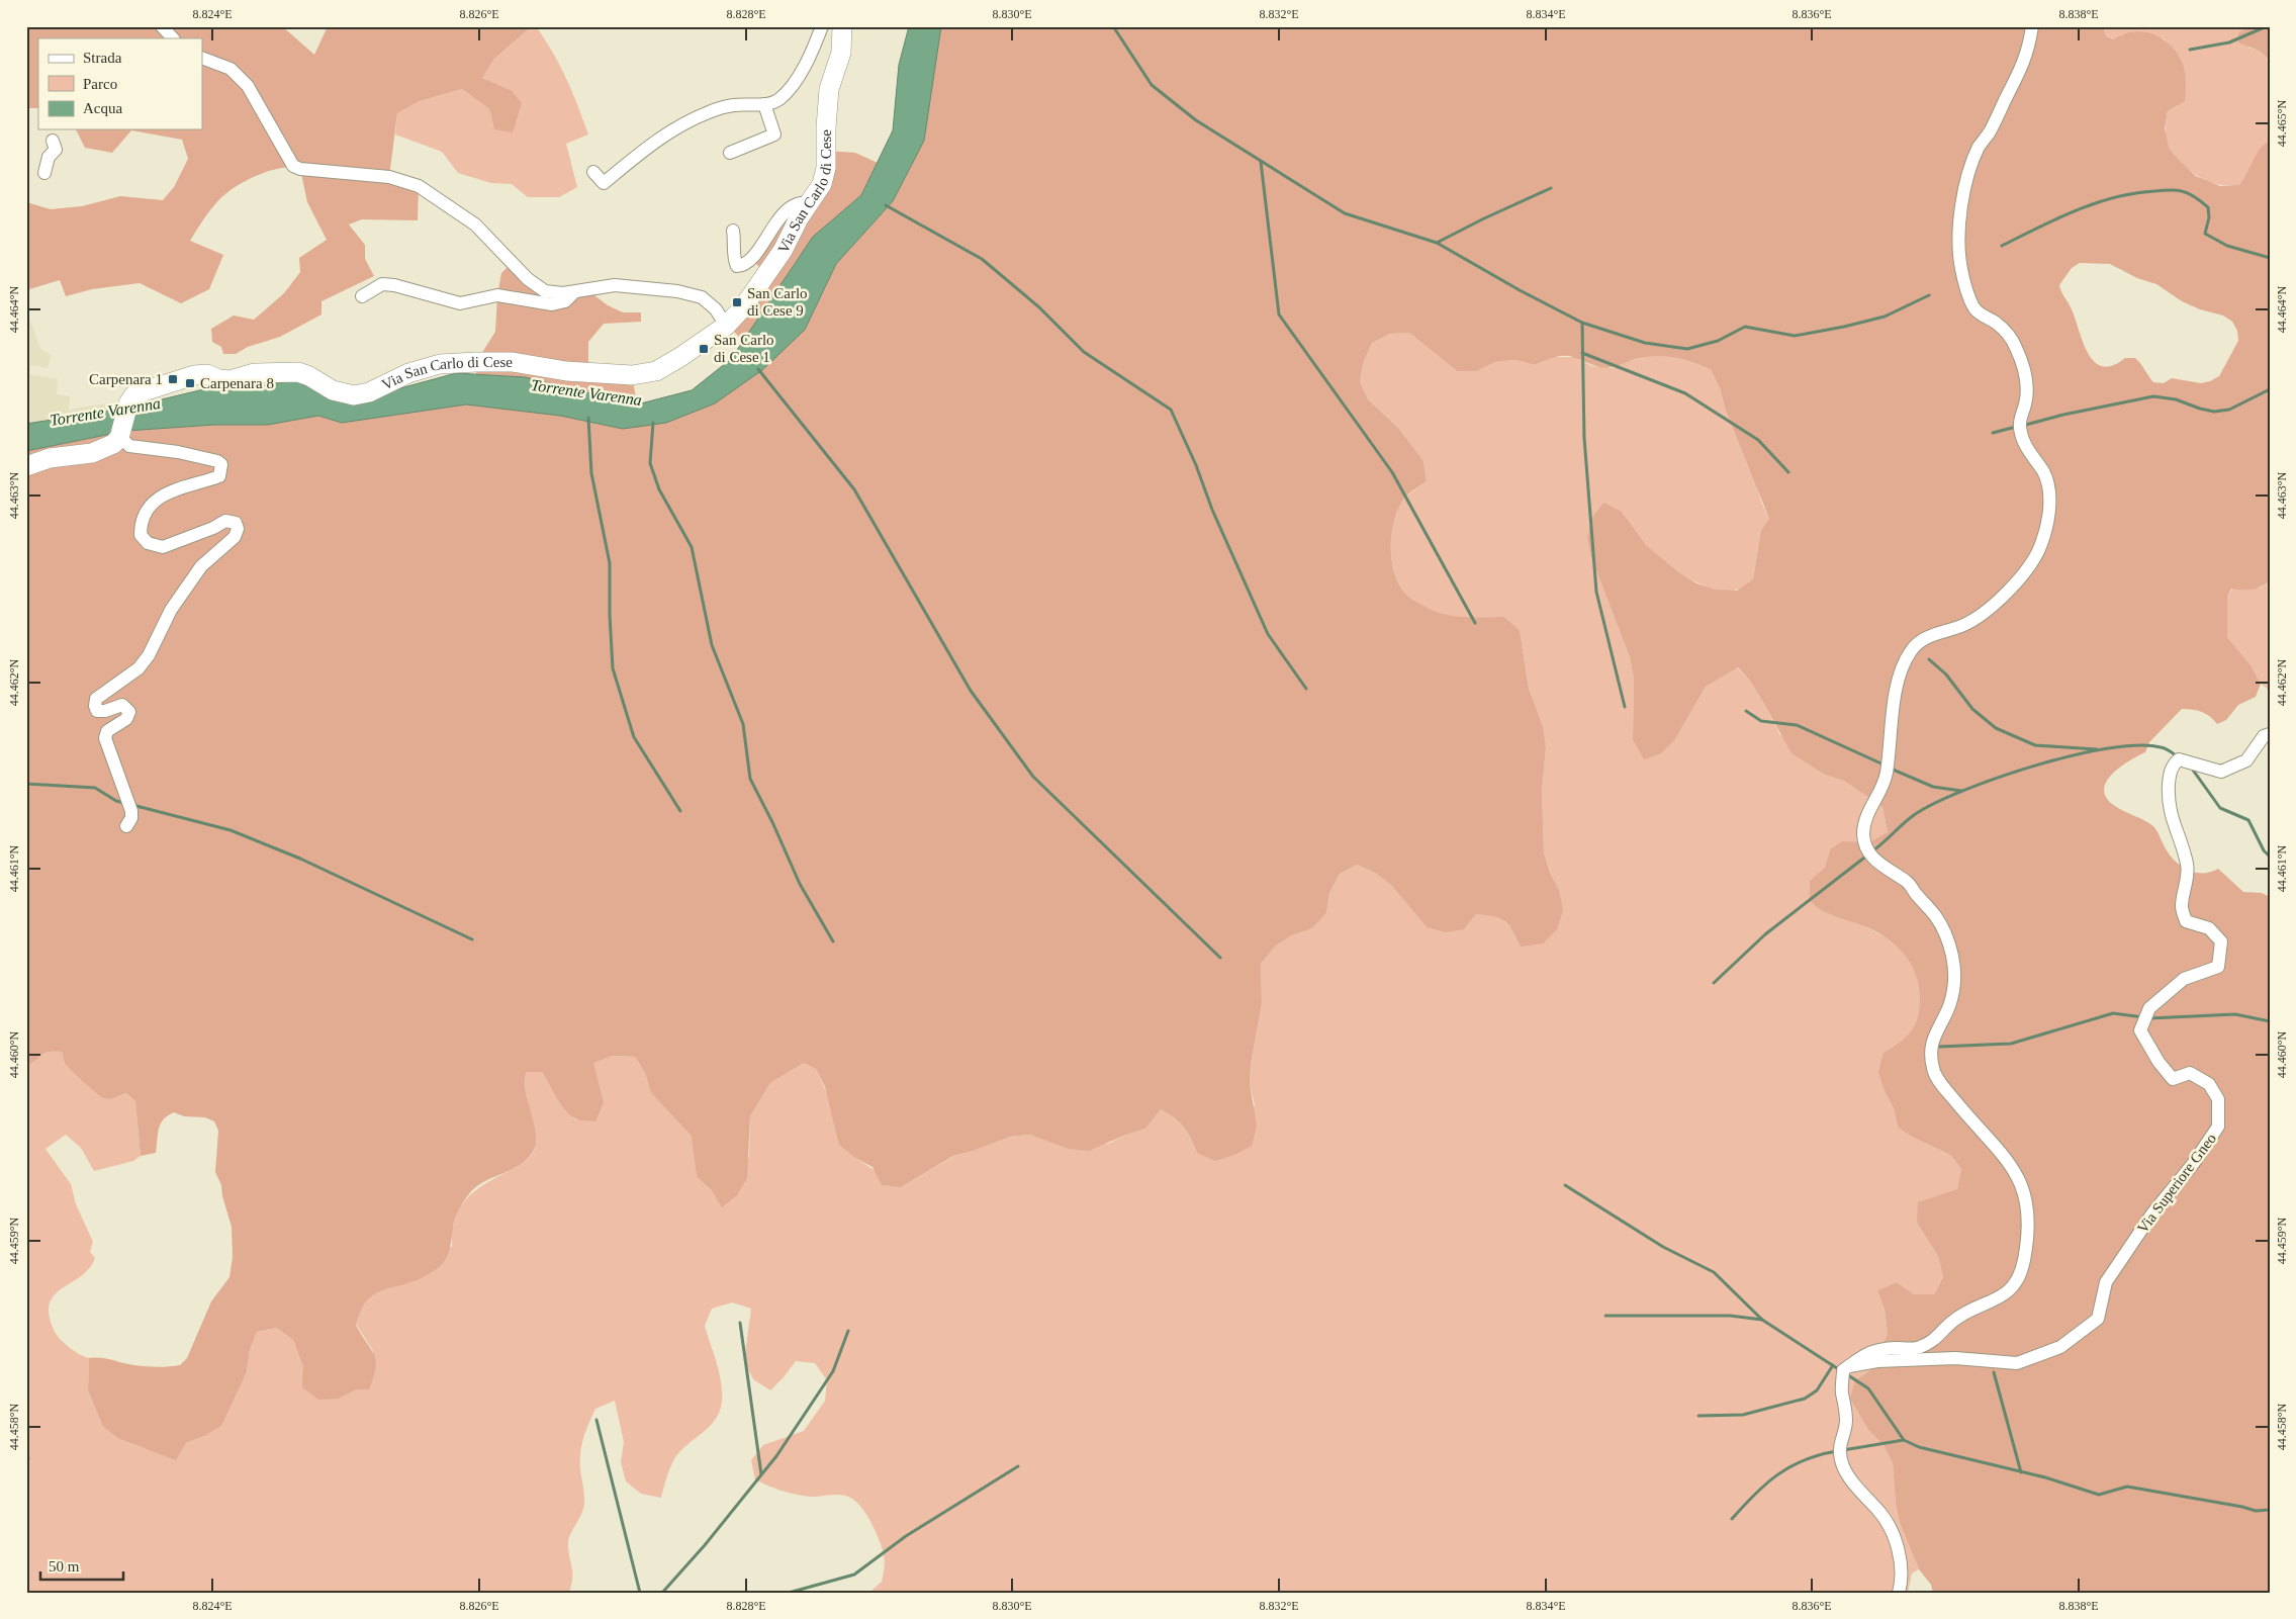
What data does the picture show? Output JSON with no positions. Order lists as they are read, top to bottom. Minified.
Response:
{"streets":{"street":["Via San Carlo di Cese","Via Superiore Gneo"]},"water":["Torrente Varenna"],"places":{"transit":["San Carlo di Cese 9","San Carlo di Cese 1","Carpenara 1","Carpenara 8"]},"legend":["Strada","Parco","Acqua"],"scale_bar":"50 m","coordinates":["8.824°E","8.826°E","8.828°E","8.830°E","8.832°E","8.834°E","8.836°E","8.838°E","44.465°N","44.464°N","44.463°N","44.462°N","44.461°N","44.460°N","44.459°N","44.458°N"]}
